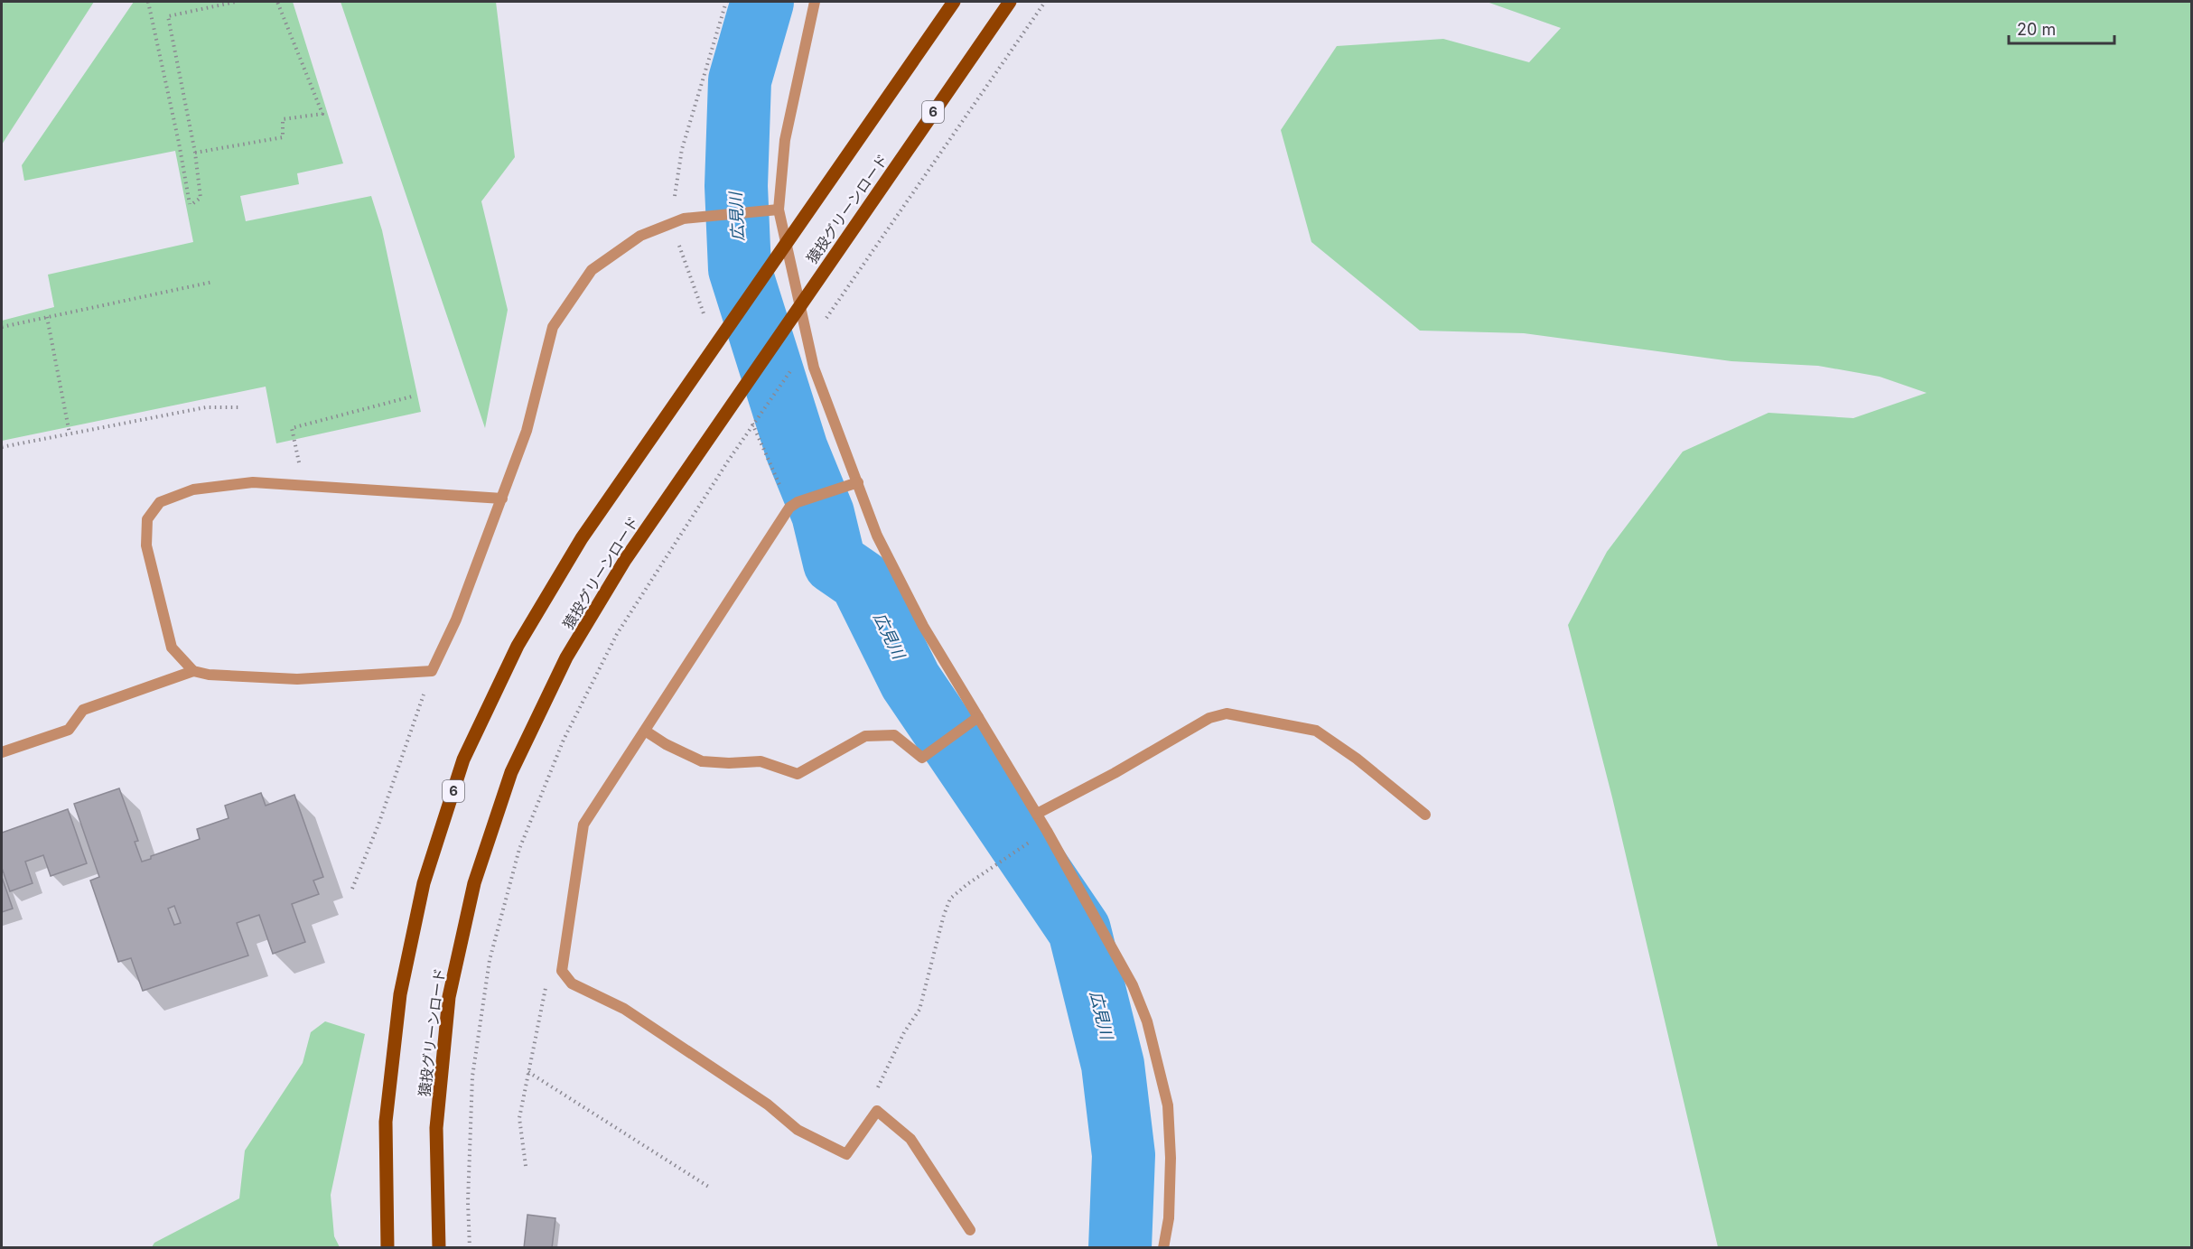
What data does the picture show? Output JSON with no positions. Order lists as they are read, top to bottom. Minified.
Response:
{"streets":{"main road":["6","猿投グリーンロード"]},"water":["広見川"],"scale_bar":"20 m"}
